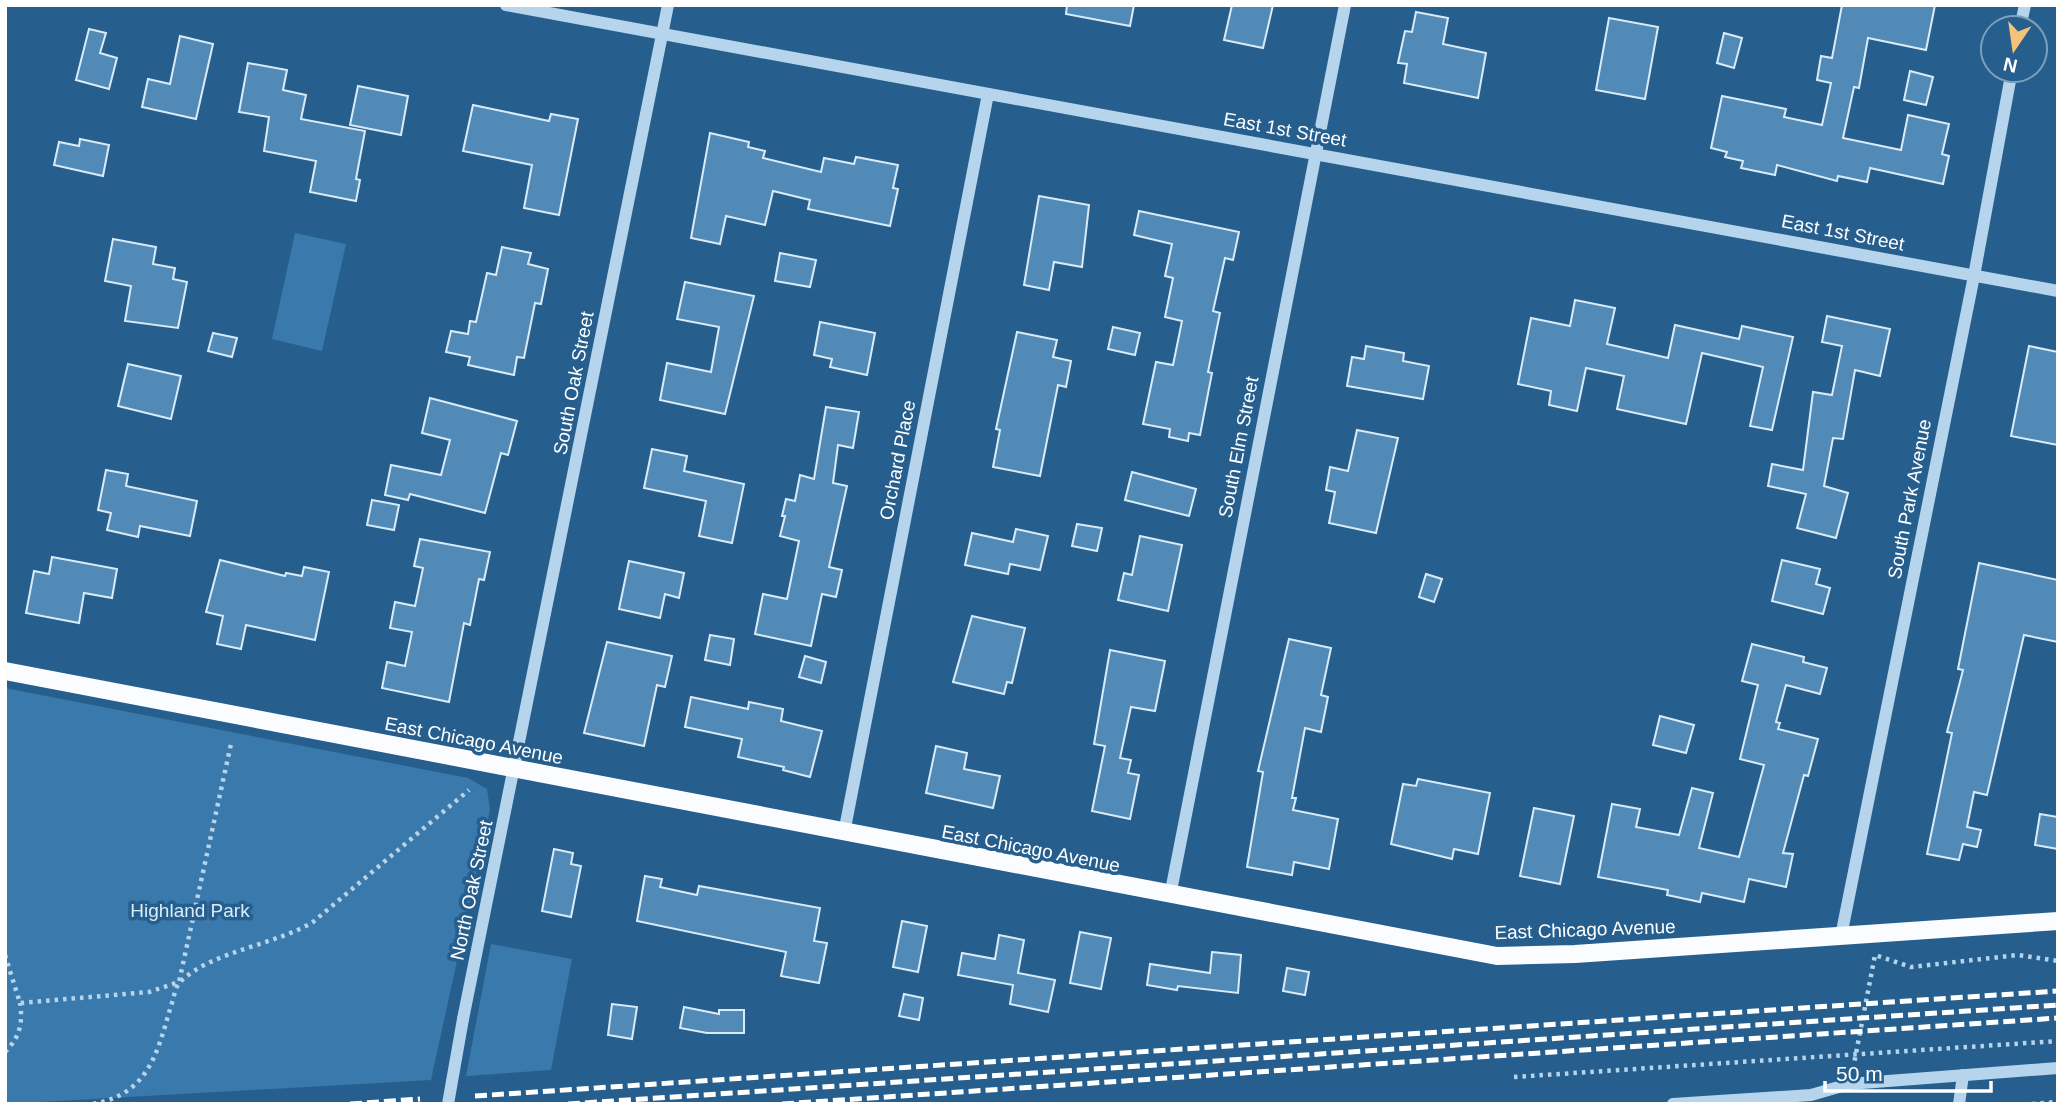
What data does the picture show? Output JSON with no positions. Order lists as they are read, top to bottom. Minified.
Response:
{"streets":{"main road":["East Chicago Avenue"],"street":["East 1st Street","South Oak Street","South Elm Street","Orchard Place","South Park Avenue","North Oak Street"]},"crossings":[["East 1st Street","South Oak Street"],["East 1st Street","South Elm Street"],["East 1st Street","Orchard Place"],["East 1st Street","South Park Avenue"],["South Oak Street","East Chicago Avenue"],["South Oak Street","North Oak Street"],["South Elm Street","East Chicago Avenue"],["Orchard Place","East Chicago Avenue"],["South Park Avenue","East Chicago Avenue"],["East Chicago Avenue","North Oak Street"]],"parks":["Highland Park"],"scale_bar":"50 m","north":"bottom"}
